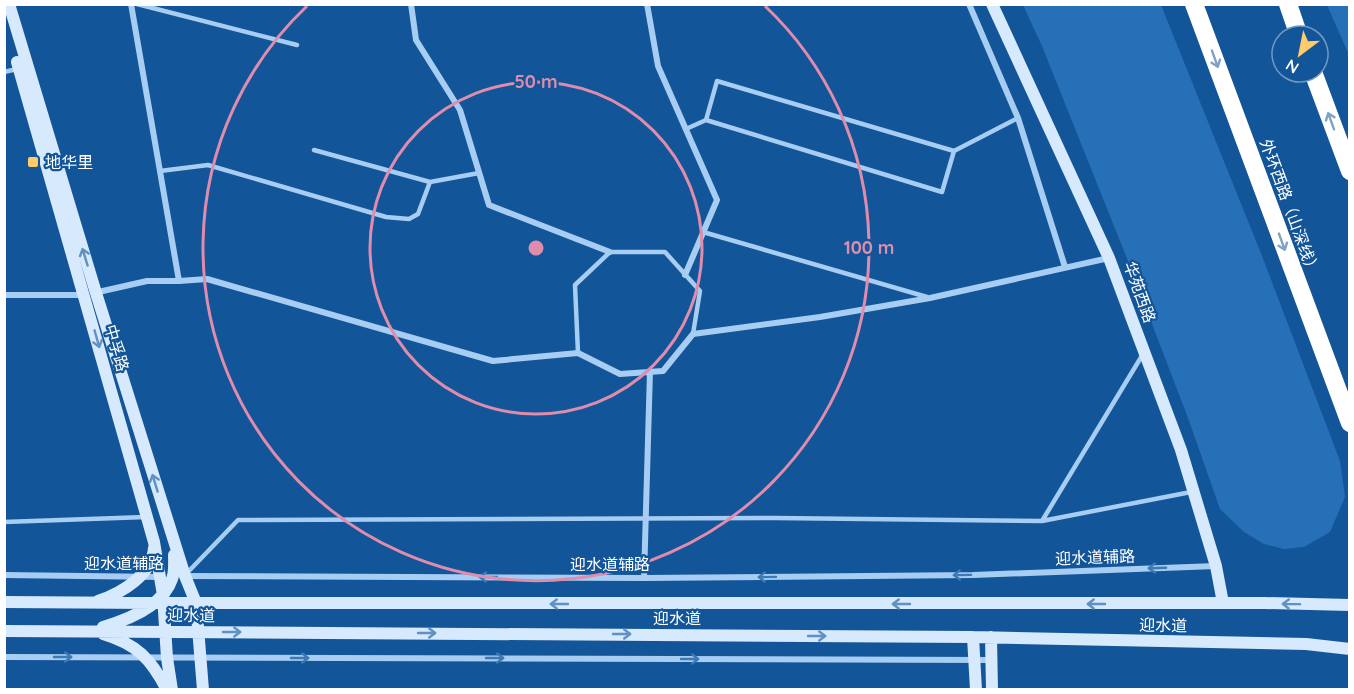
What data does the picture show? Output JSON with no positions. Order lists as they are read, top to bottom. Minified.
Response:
{"streets":{"highway":["外环西路（山深线）"],"main road":["华苑西路","中孚路","迎水道"],"street":["迎水道辅路"]},"crossings":[["华苑西路","迎水道辅路"],["华苑西路","迎水道"],["中孚路","迎水道辅路"],["中孚路","迎水道"]],"one_way":["外环西路（山深线）","迎水道辅路"],"places":{"transit":["地华里"]},"north":"bottom left","rings":["50 m","100 m"]}
